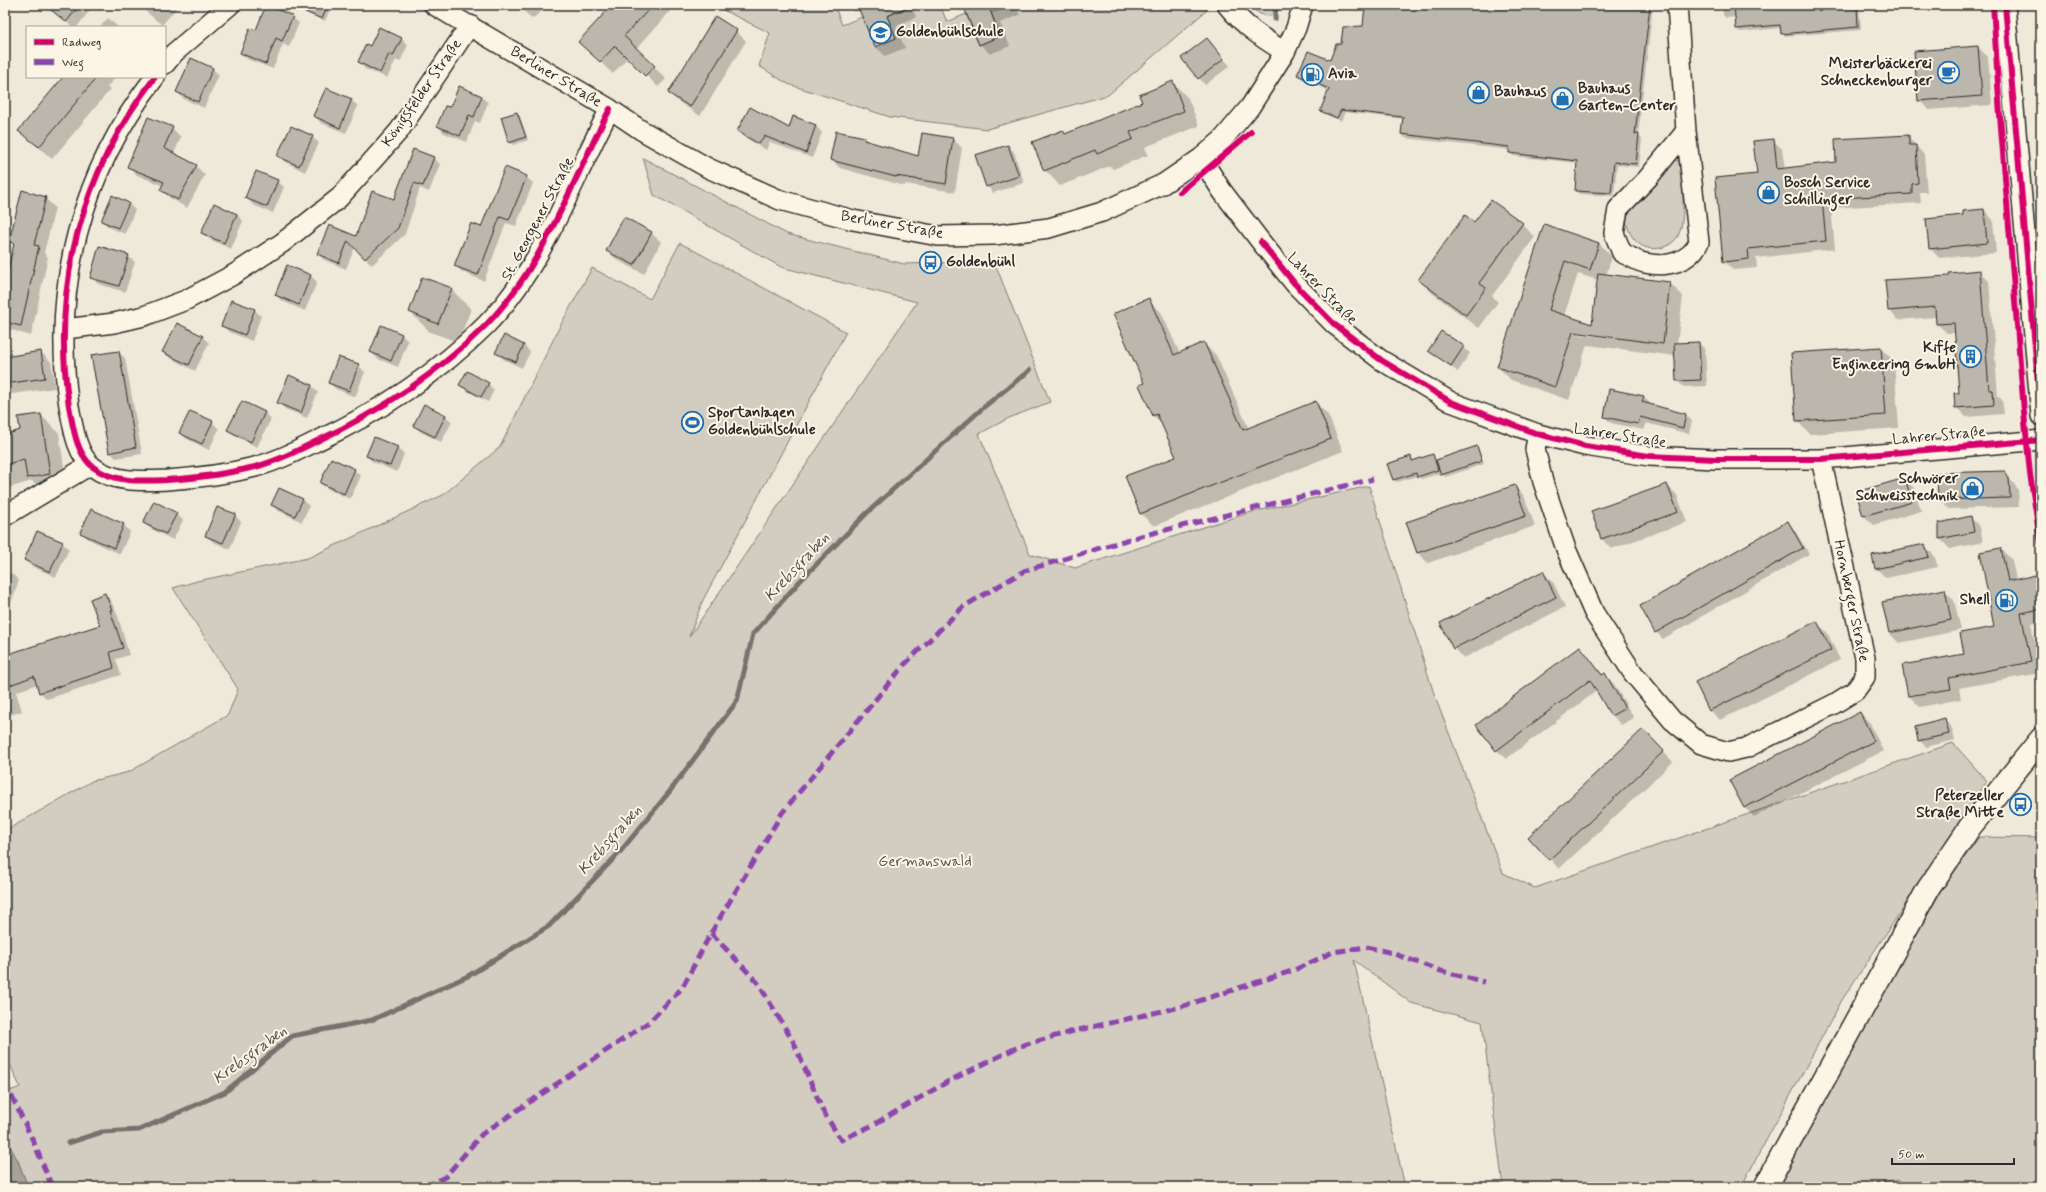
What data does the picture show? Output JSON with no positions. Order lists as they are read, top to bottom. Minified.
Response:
{"streets":{"street":["Berliner Straße","Königsfelder Straße","St. Georgener Straße","Lahrer Straße","Hornberger Straße"]},"crossings":[["Berliner Straße","Königsfelder Straße"],["Berliner Straße","St. Georgener Straße"],["Berliner Straße","Lahrer Straße"],["Lahrer Straße","Hornberger Straße"]],"water":["Krebsgraben"],"parks":["Germanswald"],"places":{"school or university":["Goldenbühlschule"],"cafe":["Meisterbäckerei Schneckenburger"],"fuel station":["Avia","Shell"],"shop":["Bauhaus","Bauhaus Garten-Center","Bosch Service Schillinger","Schwörer Schweisstechnik"],"bus stop":["Goldenbühl","Peterzeller Straße Mitte"],"building":["Kiffe Engineering GmbH"],"sports":["Sportanlagen Goldenbühlschule"]},"legend":["Radweg","Weg"],"scale_bar":"50 m"}
